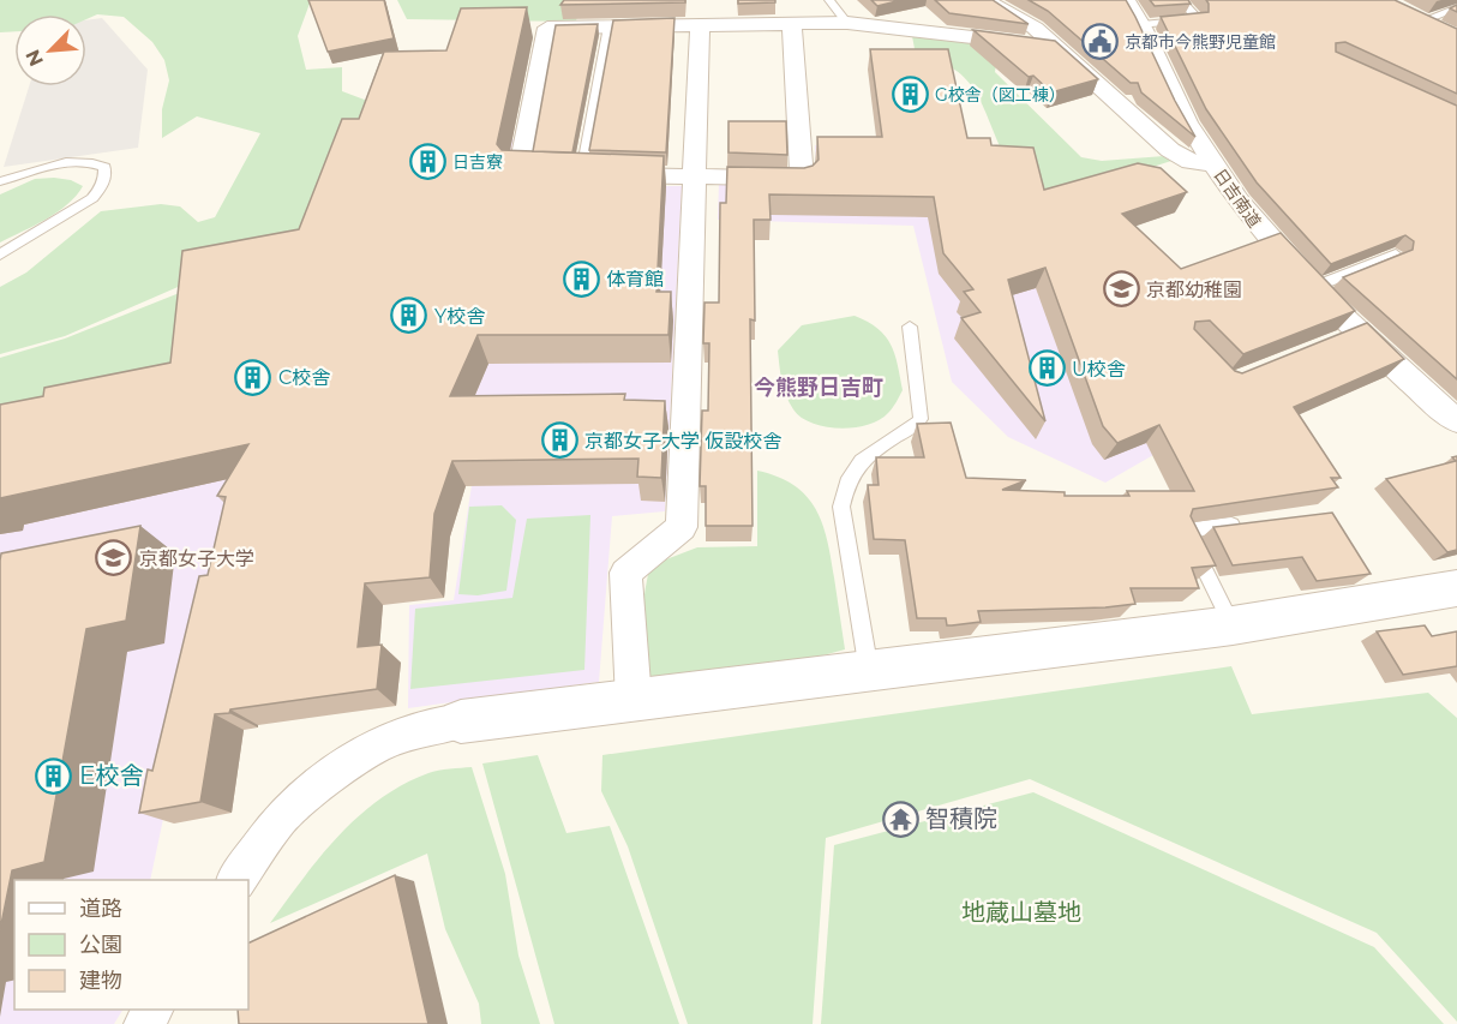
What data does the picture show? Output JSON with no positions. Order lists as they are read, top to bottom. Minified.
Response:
{"streets":{"street":["日吉南道"]},"districts":["今熊野日吉町"],"parks":["地蔵山墓地"],"places":{"public building":["京都市今熊野児童館"],"building":["G校舎（図工棟）","日吉寮","体育館","Y校舎","U校舎","C校舎","京都女子大学 仮設校舎","E校舎"],"school or university":["京都幼稚園","京都女子大学"],"temple":["智積院"]},"legend":["道路","公園","建物"],"north":"bottom left"}
